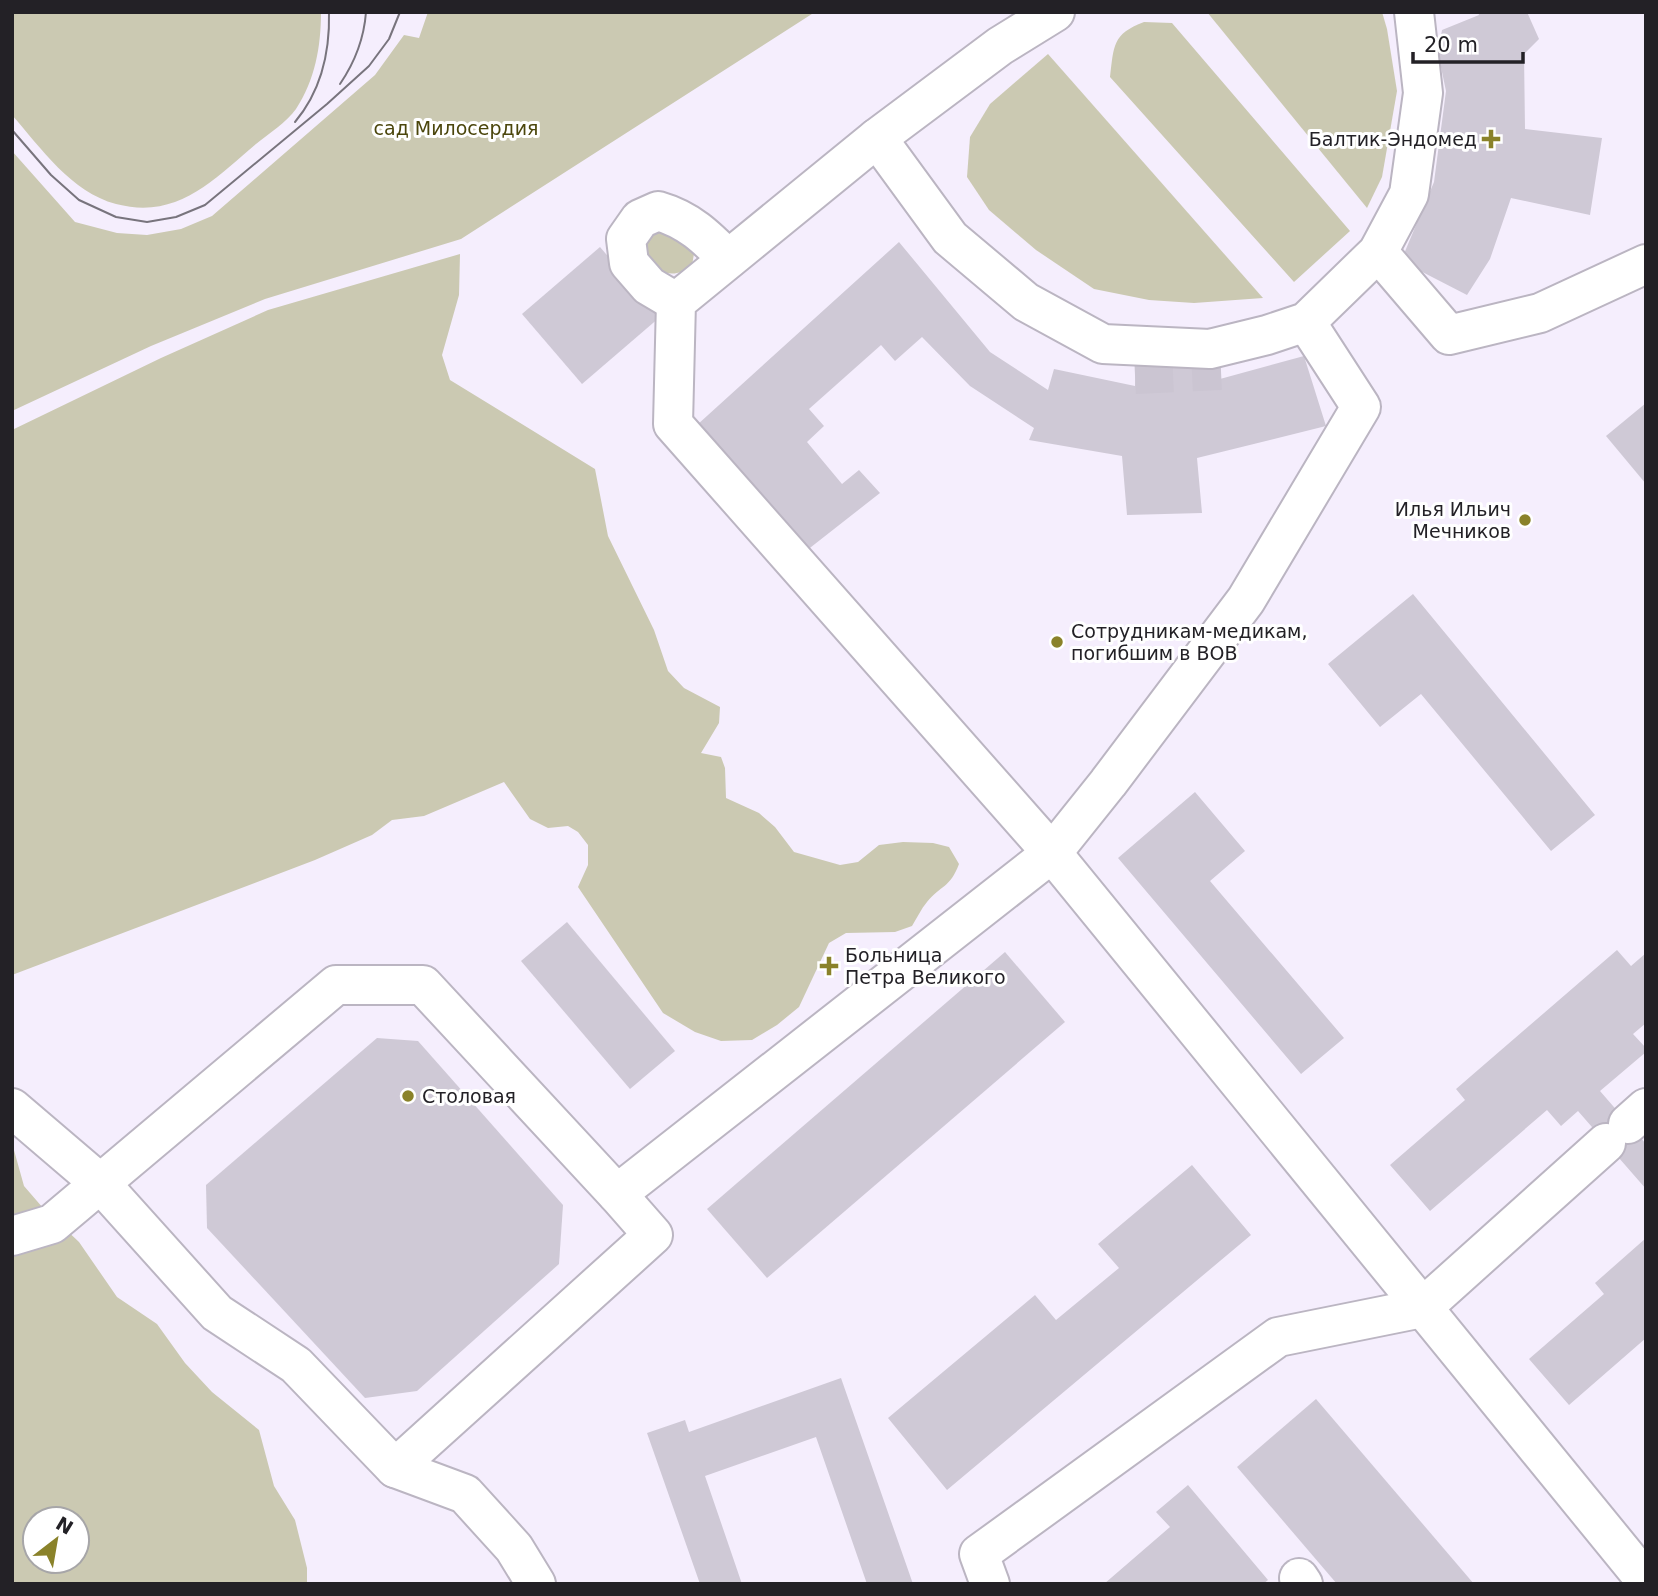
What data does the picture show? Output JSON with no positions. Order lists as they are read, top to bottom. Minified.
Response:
{"parks":["сад Милосердия"],"places":{"health":["Балтик-Эндомед","Больница Петра Великого"],"other":["Илья Ильич Мечников","Сотрудникам-медикам, погибшим в ВОВ","Столовая"]},"scale_bar":"20 m","north":"top right"}
